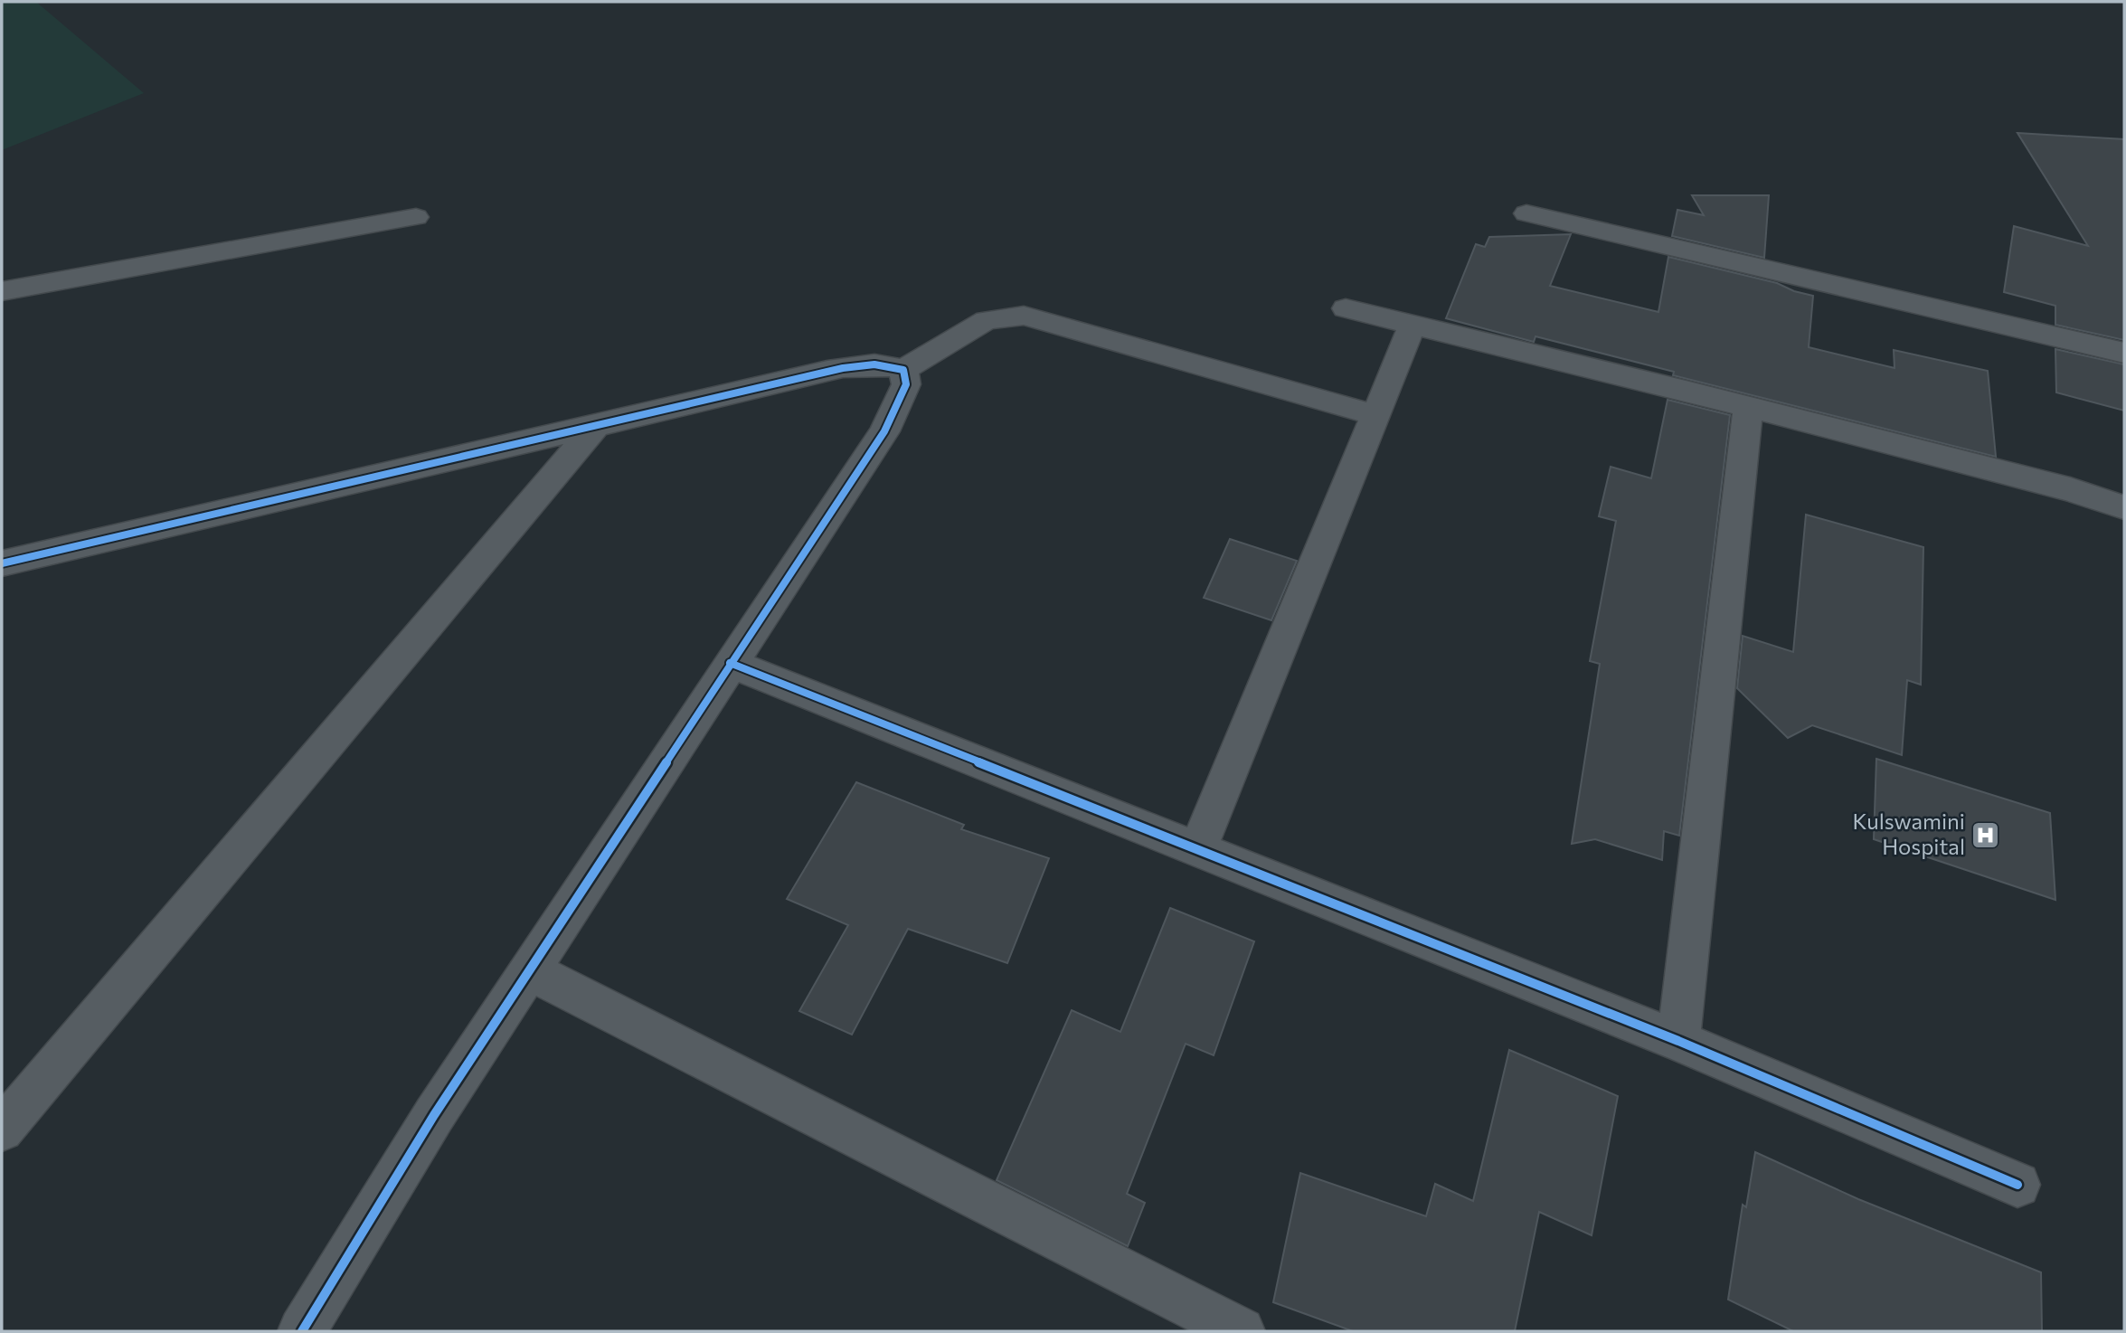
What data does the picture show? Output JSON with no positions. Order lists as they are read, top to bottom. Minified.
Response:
{"places":{"hospital":["Kulswamini Hospital"]}}
